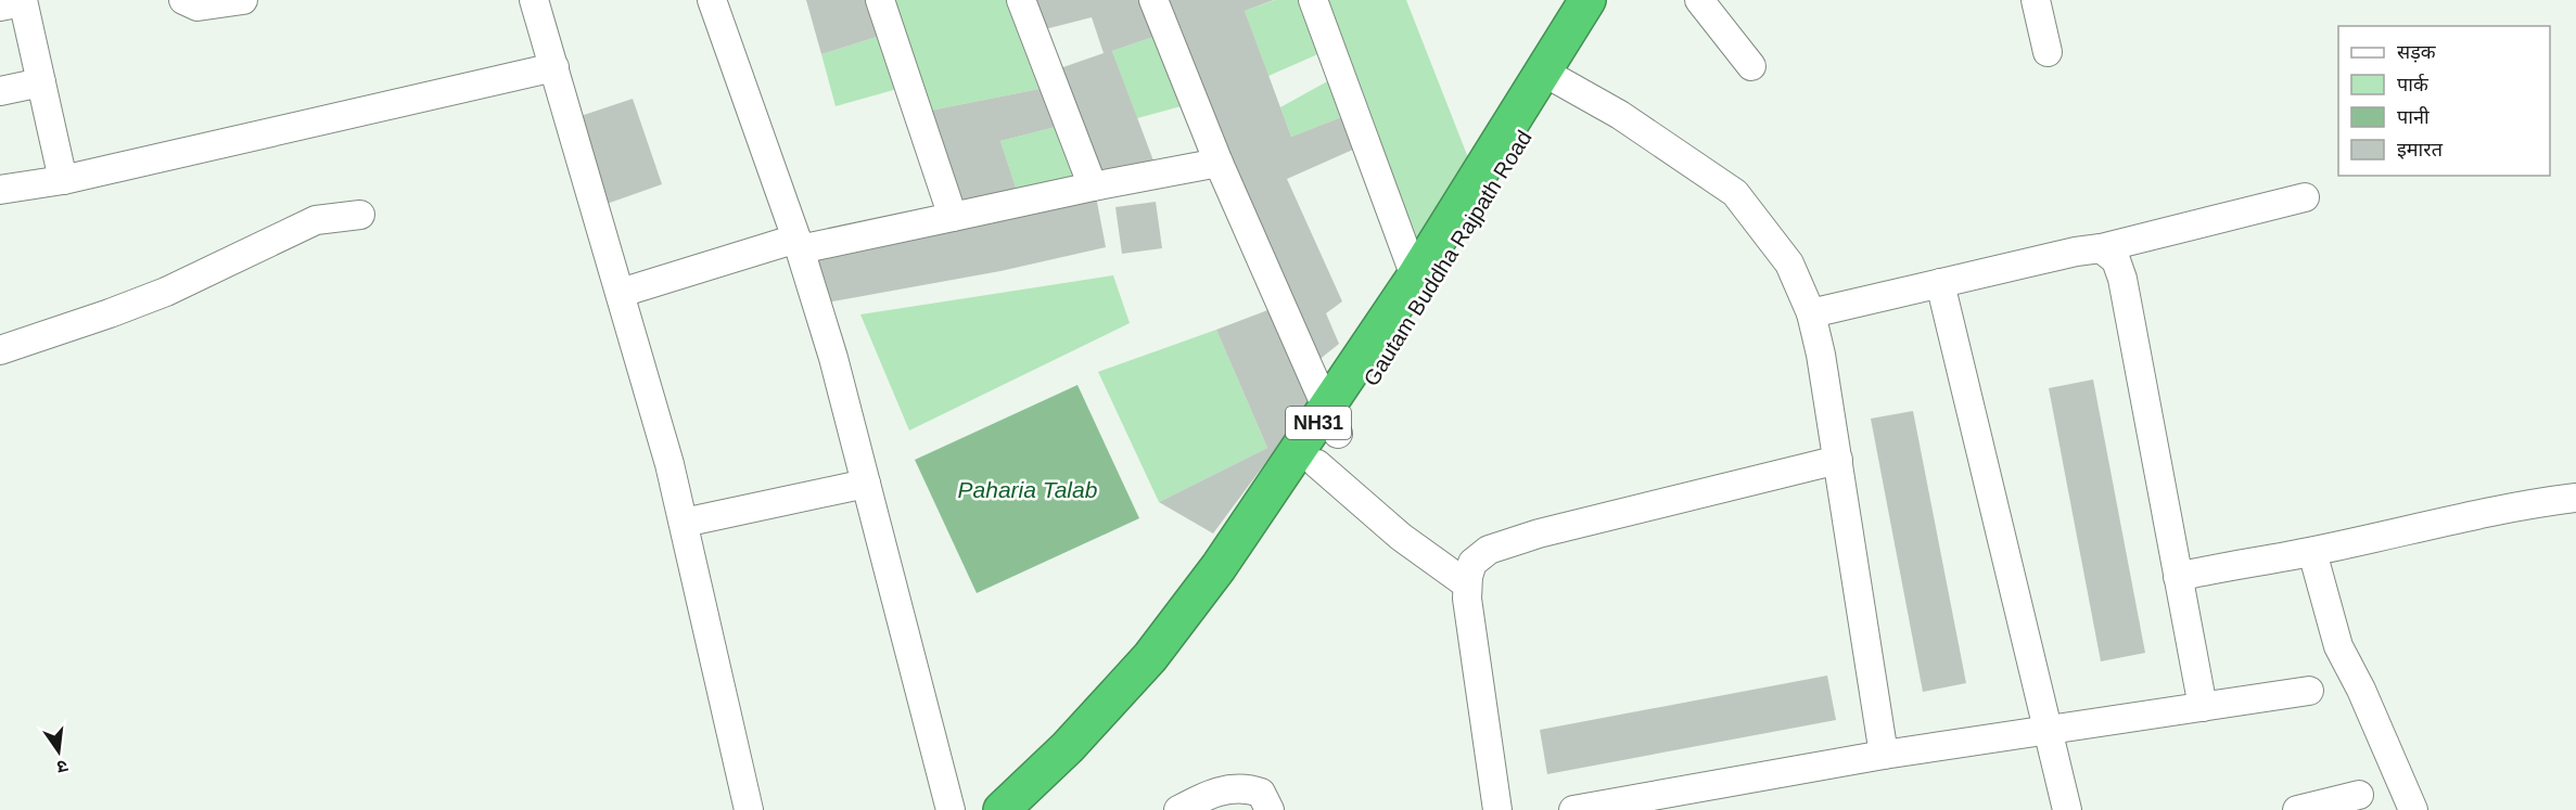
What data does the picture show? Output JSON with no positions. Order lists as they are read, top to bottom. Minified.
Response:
{"streets":{"highway":["Gautam Buddha Rajpath Road","NH31"]},"crossings":[["Gautam Buddha Rajpath Road","NH31"]],"water":["Paharia Talab"],"legend":["सड़क","पार्क","पानी","इमारत"],"north":"bottom"}
